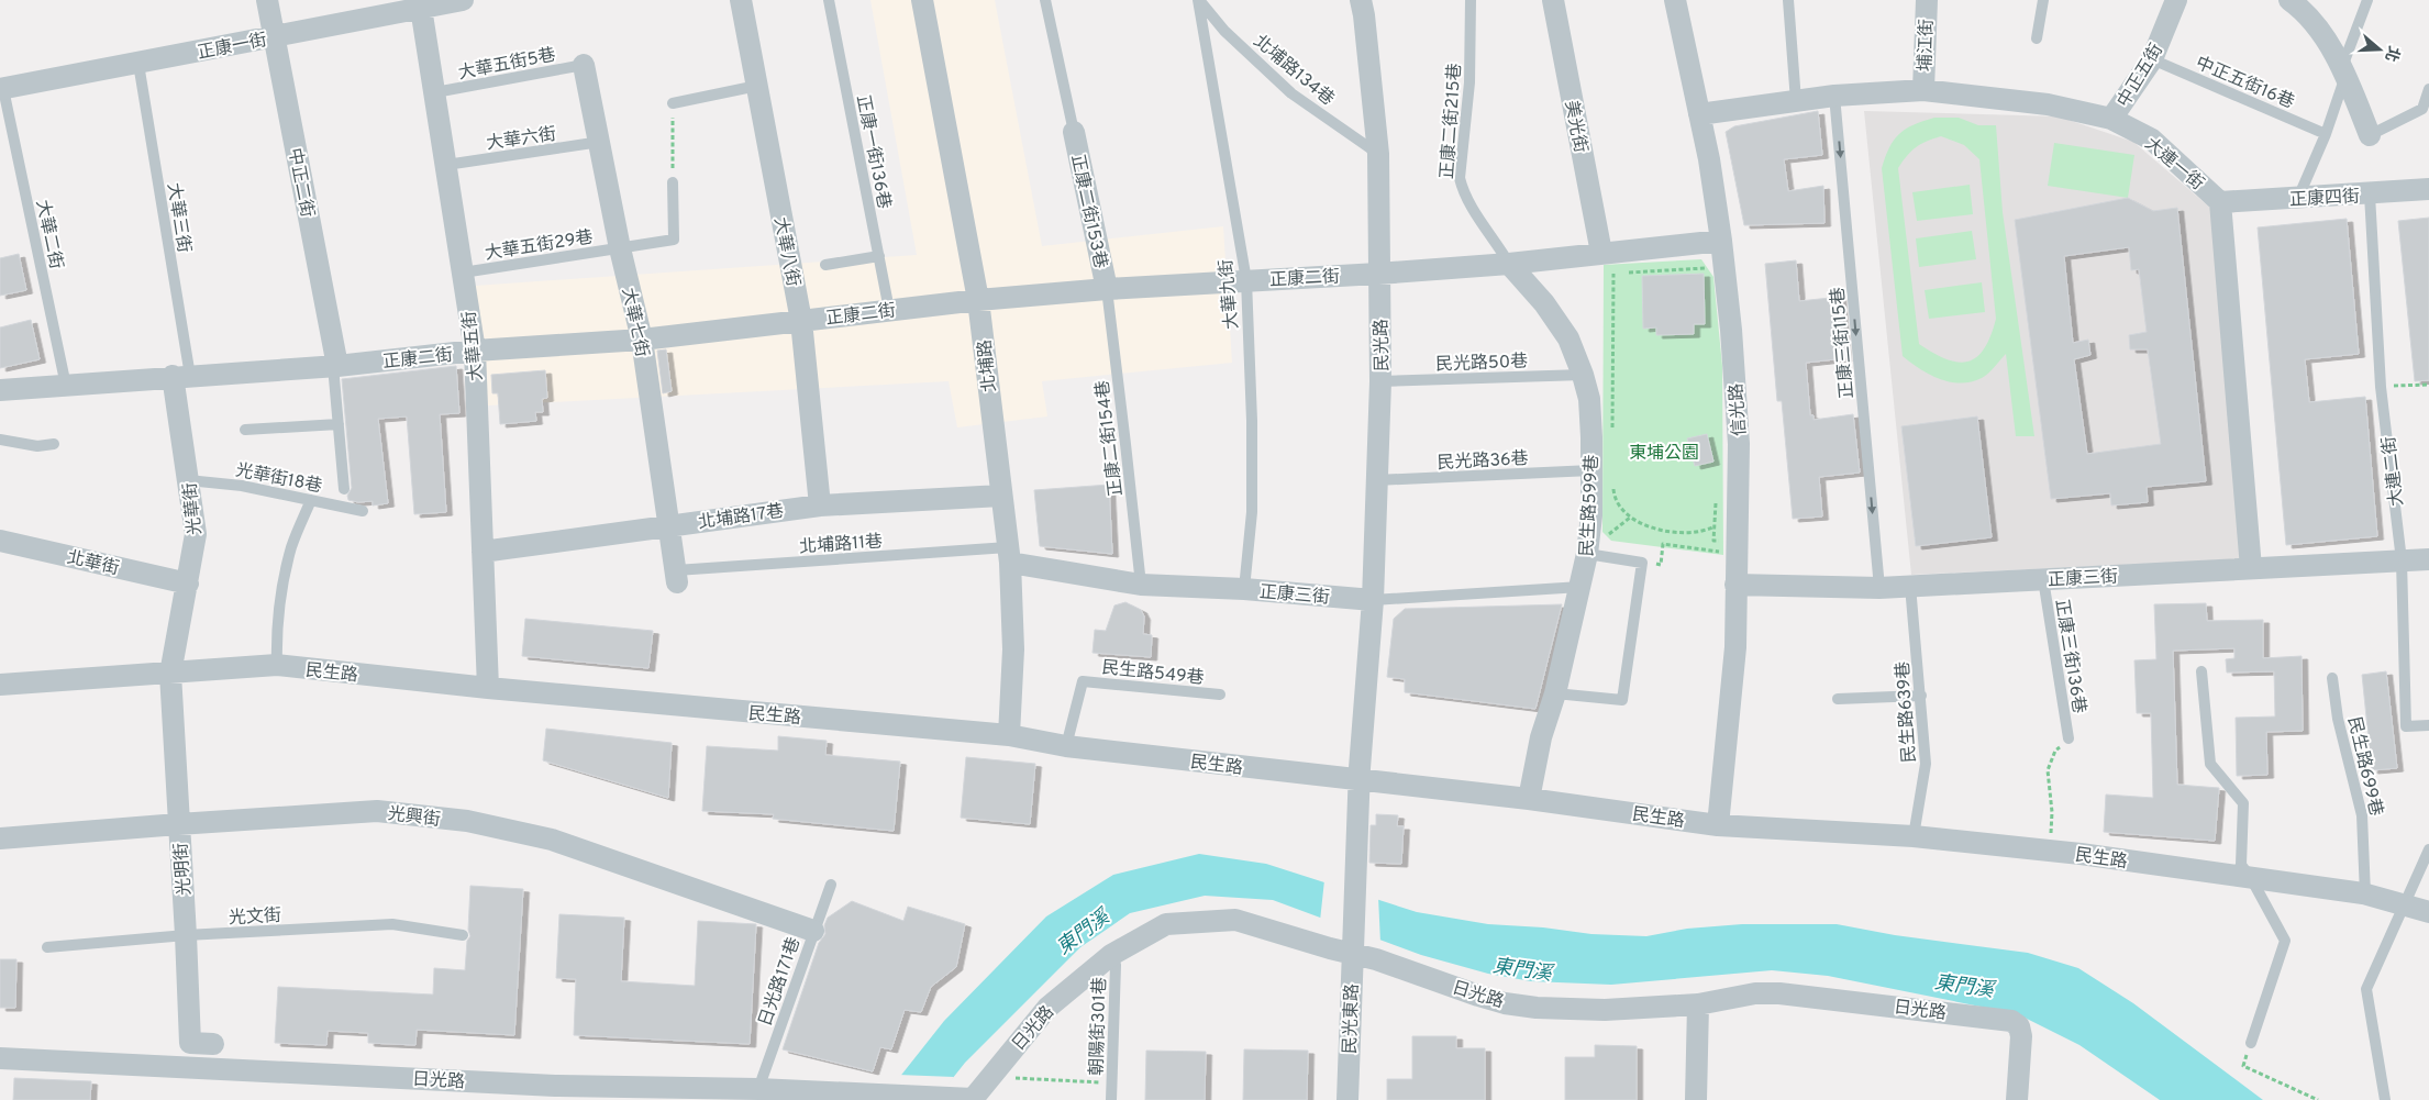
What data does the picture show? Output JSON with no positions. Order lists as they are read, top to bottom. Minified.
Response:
{"streets":{"street":["正康一街","埔江街","中正五街","美光街","大連一街","中正二街","正康四街","正康二街153巷","大華八街","正康二街","大華七街","民光路","大華五街","北埔路","信光路","民生路599巷","光華街","北埔路17巷","北華街","正康三街","民生路","光興街","光明街","日光路","民光東路"],"lane":["大華五街5巷","北埔路134巷","中正五街16巷","正康二街215巷","大華六街","正康一街136巷","大華三街","大華二街","大華五街29巷","大華九街","正康三街115巷","民光路50巷","正康二街154巷","民光路36巷","大連二街","光華街18巷","北埔路11巷","正康三街136巷","民生路549巷","民生路639巷","民生路699巷","光文街","日光路171巷","朝陽街301巷"]},"crossings":[["正康一街","中正二街"],["正康一街","大華三街"],["正康一街","大華二街"],["正康一街","大華五街"],["埔江街","大連一街"],["大華五街5巷","大華七街"],["大華五街5巷","大華五街"],["北埔路134巷","大華九街"],["北埔路134巷","民光路"],["中正五街","中正五街16巷"],["中正五街","大連一街"],["正康二街215巷","正康二街"],["正康二街215巷","民生路599巷"],["美光街","正康二街"],["大華六街","大華七街"],["大華六街","大華五街"],["正康一街136巷","正康二街"],["大連一街","正康四街"],["大連一街","正康三街115巷"],["大連一街","信光路"],["大連一街","正康三街"],["中正二街","正康二街"],["正康四街","大連二街"],["正康二街153巷","正康二街"],["正康二街153巷","正康二街154巷"],["大華三街","正康二街"],["大華三街","光華街"],["大華二街","正康二街"],["大華五街29巷","大華七街"],["大華五街29巷","大華五街"],["大華八街","正康二街"],["大華八街","北埔路17巷"],["正康二街","大華九街"],["正康二街","大華七街"],["正康二街","民光路"],["正康二街","大華五街"],["正康二街","北埔路"],["正康二街","信光路"],["正康二街","正康二街154巷"],["正康二街","民生路599巷"],["正康二街","光華街"],["大華九街","正康三街"],["大華七街","北埔路17巷"],["大華七街","北埔路11巷"],["正康三街115巷","正康三街"],["民光路","民光路50巷"],["民光路","民光路36巷"],["民光路","正康三街"],["民光路","民生路"],["民光路","民光東路"],["大華五街","北埔路17巷"],["大華五街","民生路"],["民光路50巷","民生路599巷"],["北埔路","北埔路17巷"],["北埔路","北埔路11巷"],["北埔路","正康三街"],["北埔路","民生路"],["信光路","正康三街"],["信光路","民生路"],["正康二街154巷","正康三街"],["民光路36巷","民生路599巷"],["大連二街","正康三街"],["光華街18巷","光華街"],["民生路599巷","正康三街"],["民生路599巷","民生路"],["光華街","北華街"],["光華街","民生路"],["光華街","光明街"],["北埔路11巷","正康三街"],["正康三街","正康三街136巷"],["正康三街","民生路639巷"],["民生路","民生路549巷"],["民生路","民生路639巷"],["民生路","民生路699巷"],["民生路","光明街"],["民生路","民光東路"],["光興街","光明街"],["光興街","日光路171巷"],["光明街","光文街"],["日光路171巷","日光路"],["日光路","民光東路"],["日光路","朝陽街301巷"]],"one_way":["正康三街115巷"],"water":["東門溪"],"parks":["東埔公園"],"north":"right"}
